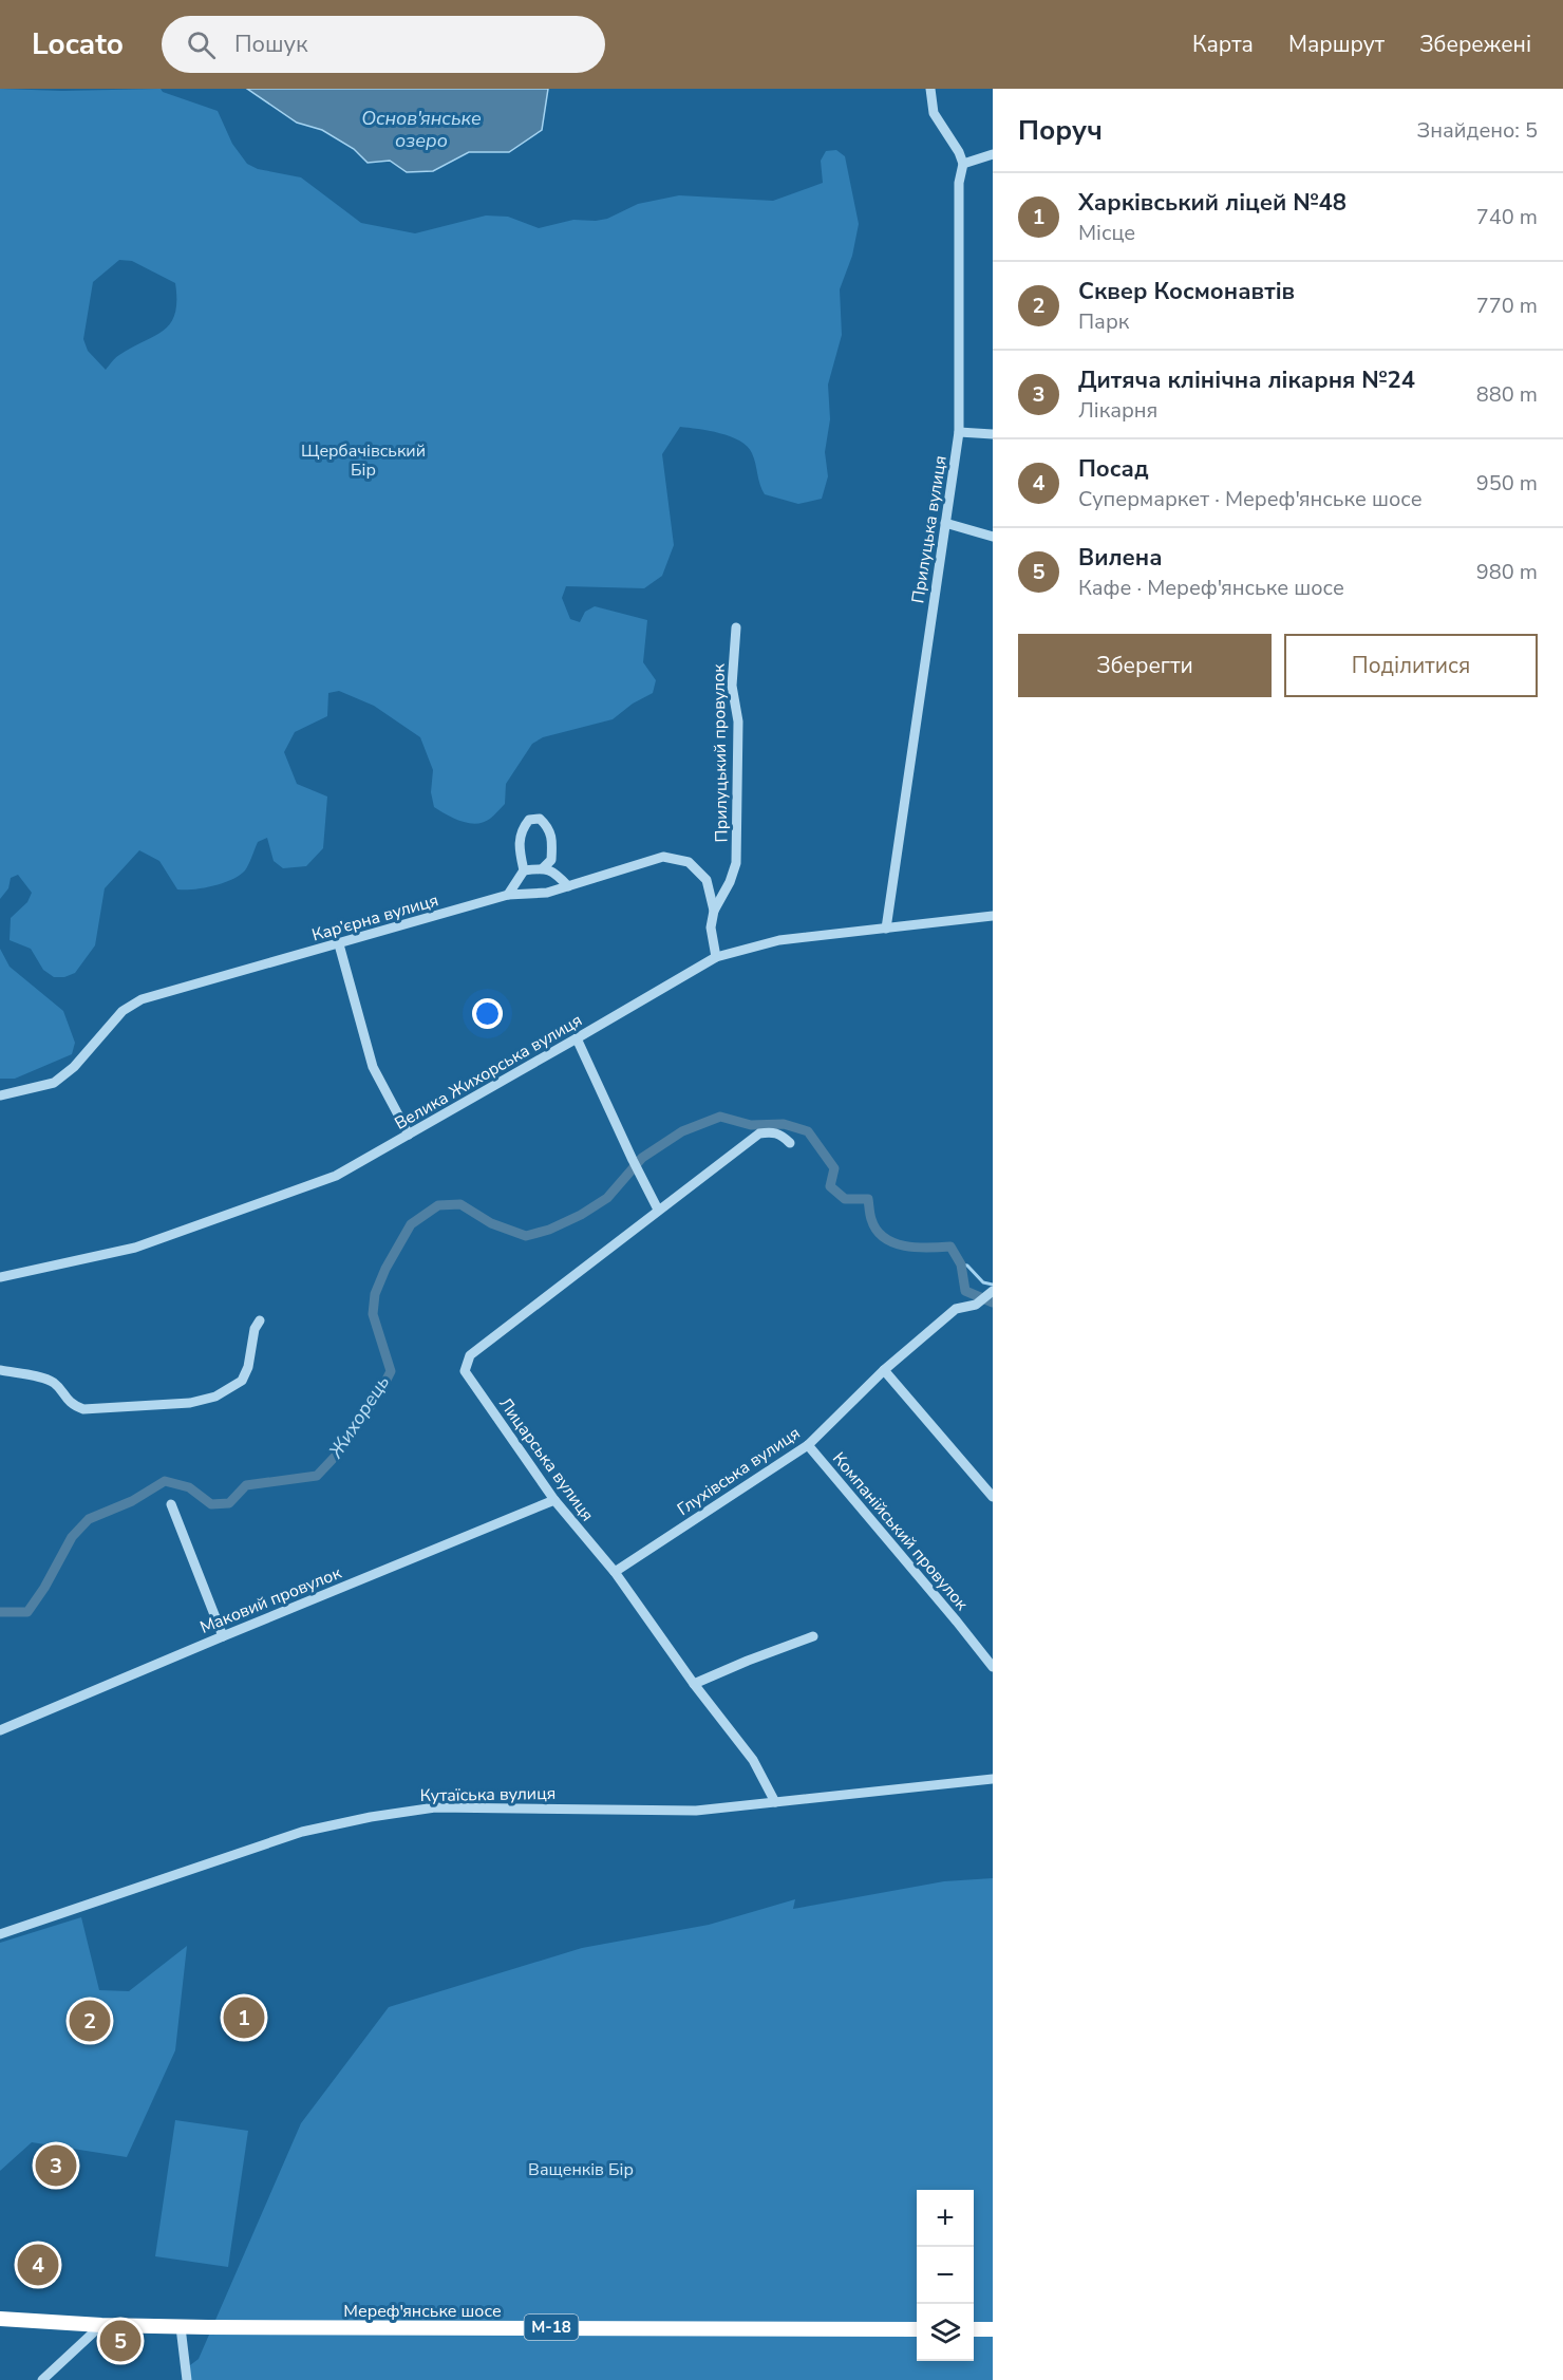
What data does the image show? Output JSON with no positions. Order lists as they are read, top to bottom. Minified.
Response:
{"streets":{"highway":["Мереф'янське шосе","М-18"],"street":["Прилуцька вулиця","Прилуцький провулок","Кар’єрна вулиця","Велика Жихорська вулиця","Лицарська вулиця","Глухівська вулиця","Компанійський провулок","Маковий провулок","Кутаїська вулиця"]},"crossings":[["Прилуцька вулиця","Велика Жихорська вулиця"],["Прилуцький провулок","Кар’єрна вулиця"],["Кар’єрна вулиця","Велика Жихорська вулиця"],["Лицарська вулиця","Глухівська вулиця"],["Лицарська вулиця","Маковий провулок"],["Лицарська вулиця","Кутаїська вулиця"],["Глухівська вулиця","Компанійський провулок"]],"water":["Основ'янське озеро","Жихорець"],"parks":["Щербачівський Бір","Ващенків Бір"],"page":{"header":"Locato","search":"Пошук","nav":["Карта","Маршрут","Збережені"],"heading":["Поруч","Знайдено: 5"],"list":[{"mark":"1","name":"Харківський ліцей №48","note":"Місце","value":"740 m"},{"mark":"2","name":"Сквер Космонавтів","note":"Парк","value":"770 m"},{"mark":"3","name":"Дитяча клінічна лікарня №24","note":"Лікарня","value":"880 m"},{"mark":"4","name":"Посад","note":"Супермаркет · Мереф'янське шосе","value":"950 m"},{"mark":"5","name":"Вилена","note":"Кафе · Мереф'янське шосе","value":"980 m"}],"buttons":["Зберегти","Поділитися"],"pins":["1","2","3","4","5"],"map_buttons":["+","−"]}}
